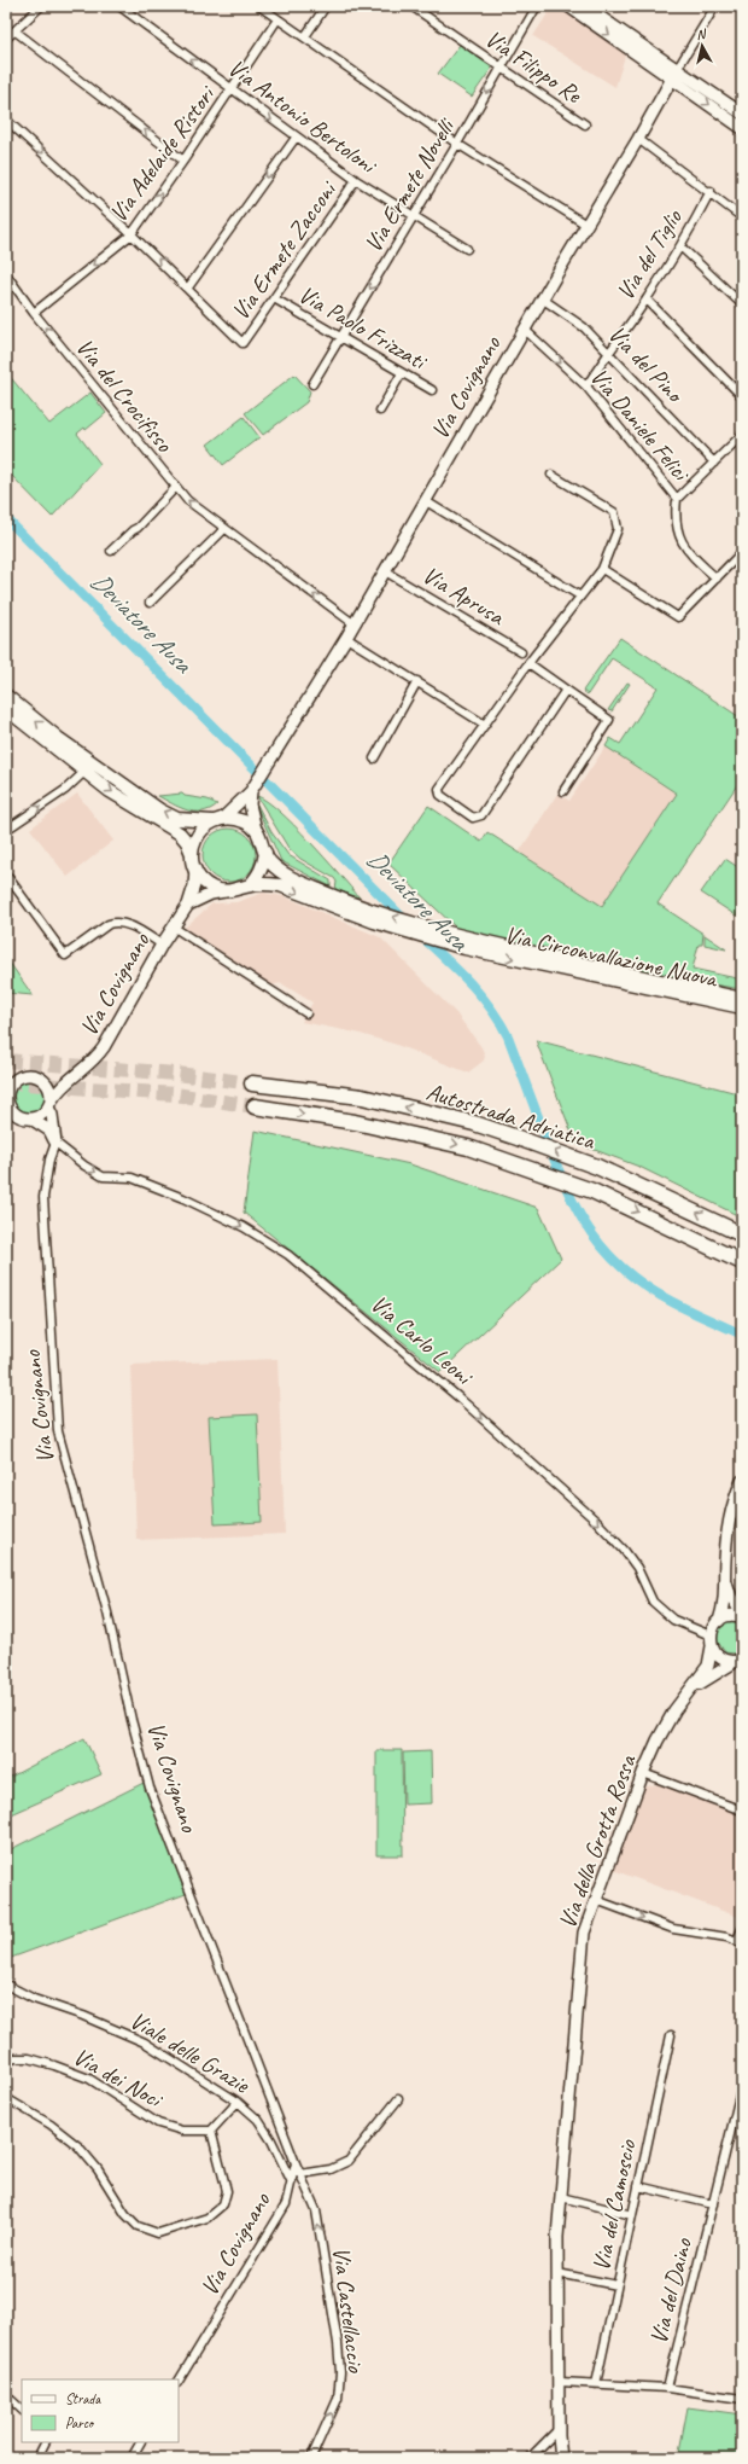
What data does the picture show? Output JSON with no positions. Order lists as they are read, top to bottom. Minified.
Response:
{"streets":{"highway":["Autostrada Adriatica"],"main road":["Via Circonvallazione Nuova"],"street":["Via Filippo Re","Via Antonio Bertoloni","Via Adelaide Ristori","Via Ermete Novelli","Via Ermete Zacconi","Via del Tiglio","Via Paolo Frizzati","Via del Pino","Via Covignano","Via del Crocifisso","Via Daniele Felici","Via Aprusa","Via Carlo Leoni","Via della Grotta Rossa","Viale delle Grazie","Via dei Noci","Via del Camoscio","Via del Daino","Via Castellaccio"]},"crossings":[["Via Filippo Re","Via Ermete Novelli"],["Via Antonio Bertoloni","Via Adelaide Ristori"],["Via Antonio Bertoloni","Via Ermete Novelli"],["Via Antonio Bertoloni","Via Ermete Zacconi"],["Via Adelaide Ristori","Via del Crocifisso"],["Via Ermete Novelli","Via Paolo Frizzati"],["Via Ermete Zacconi","Via Paolo Frizzati"],["Via del Tiglio","Via del Pino"],["Via del Tiglio","Via Daniele Felici"],["Via del Pino","Via Covignano"],["Via Covignano","Via del Crocifisso"],["Via Covignano","Via Daniele Felici"],["Via Covignano","Via Aprusa"],["Via Covignano","Via Circonvallazione Nuova"],["Via Covignano","Via Carlo Leoni"],["Via Covignano","Viale delle Grazie"],["Via Covignano","Via Castellaccio"]],"one_way":["Via Ermete Novelli","Via del Crocifisso","Via Carlo Leoni","Via Castellaccio"],"water":["Deviatore Ausa"],"legend":["Strada","Parco"],"north":"top"}
